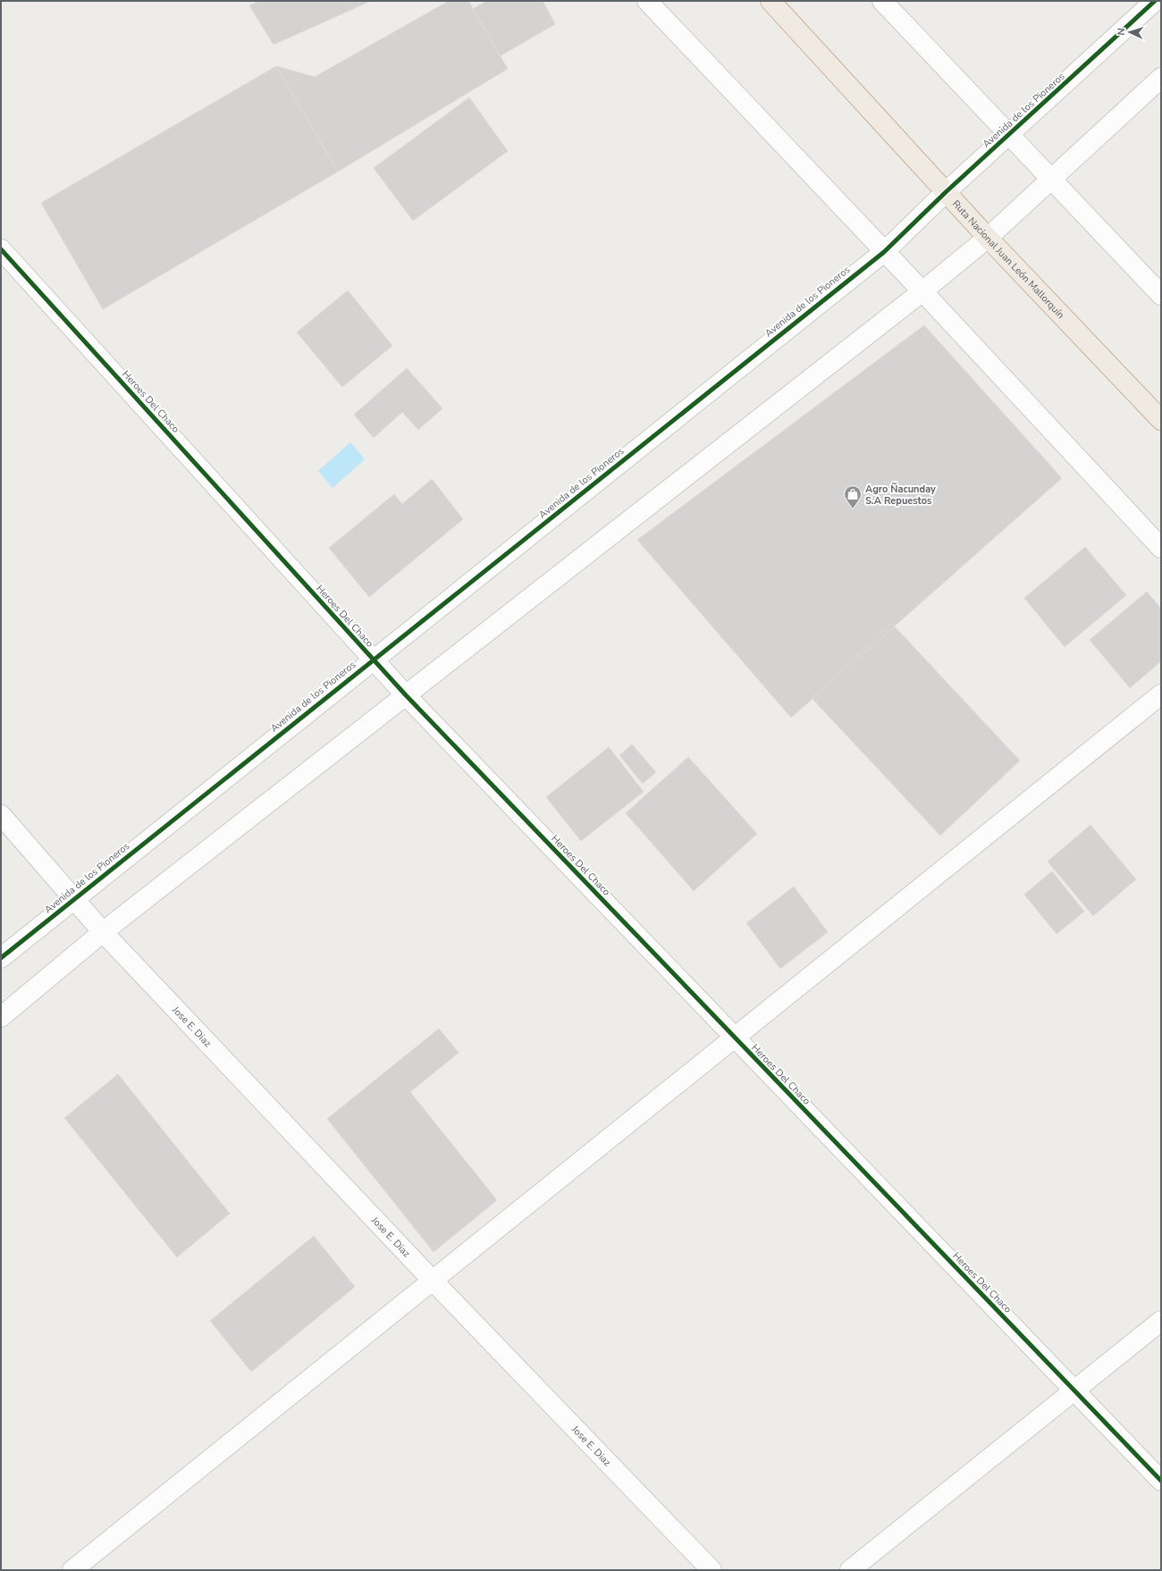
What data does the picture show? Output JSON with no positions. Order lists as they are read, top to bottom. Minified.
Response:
{"streets":{"highway":["Ruta Nacional Juan León Mallorquín"],"street":["Avenida de los Pioneros","Heroes Del Chaco","Jose E. Diaz"]},"crossings":[["Avenida de los Pioneros","Ruta Nacional Juan León Mallorquín"],["Avenida de los Pioneros","Heroes Del Chaco"],["Avenida de los Pioneros","Jose E. Diaz"]],"places":{"shop":["Agro Ñacunday S.A Repuestos"]},"north":"left"}
